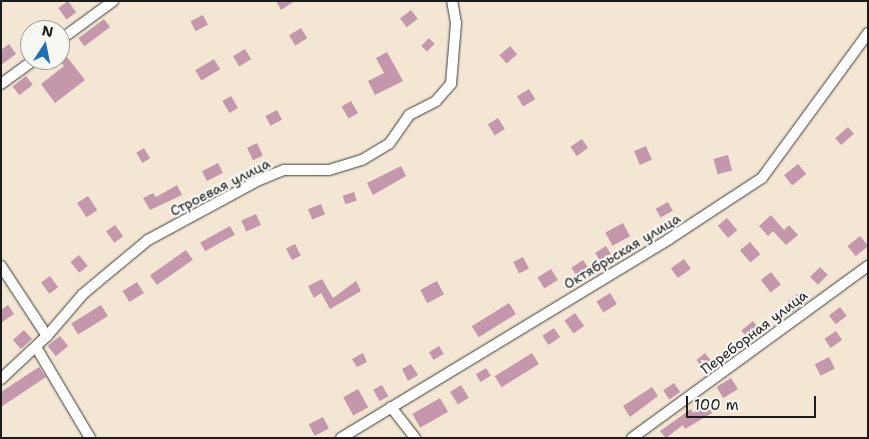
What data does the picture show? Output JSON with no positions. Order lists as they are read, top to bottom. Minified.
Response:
{"streets":{"street":["Строевая улица","Октябрьская улица","Переборная улица"]},"scale_bar":"100 m","north":"top"}
